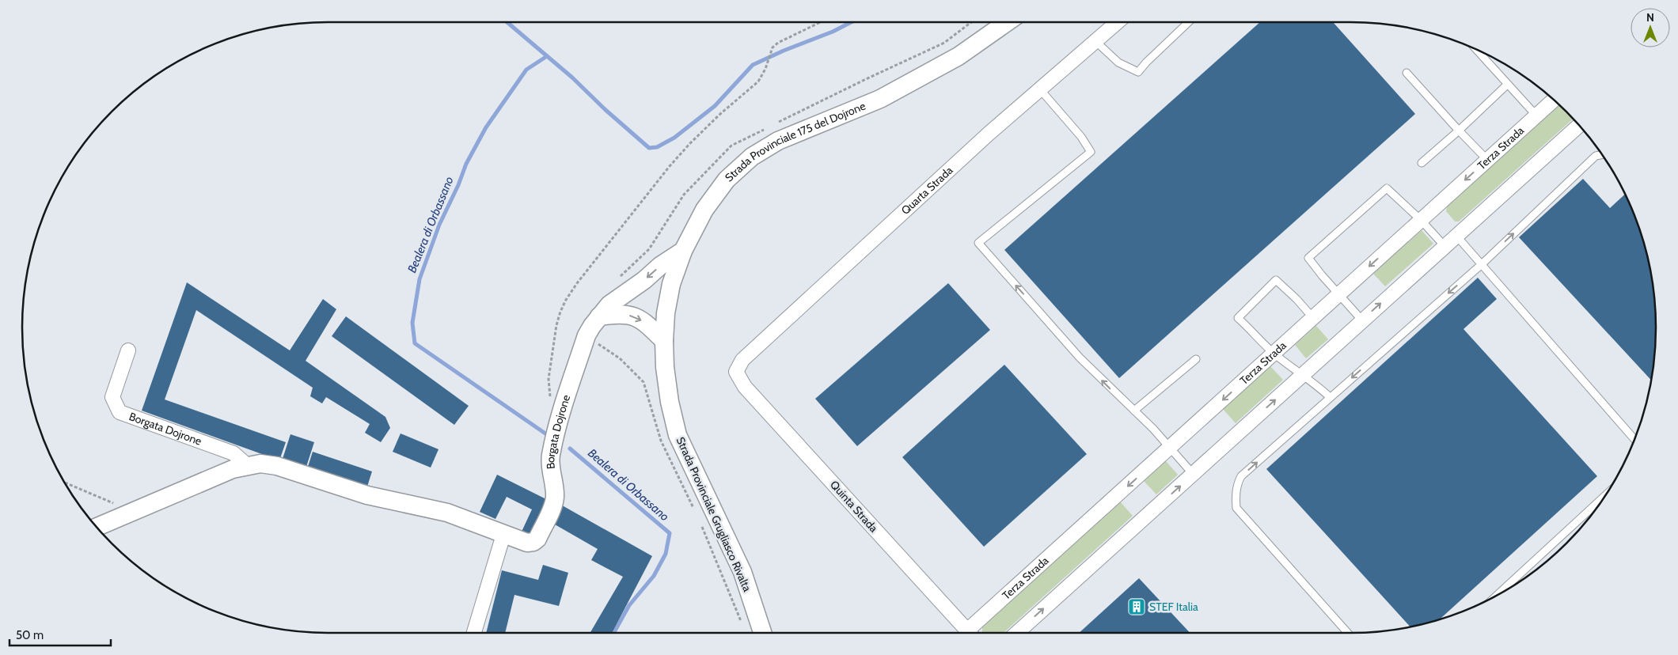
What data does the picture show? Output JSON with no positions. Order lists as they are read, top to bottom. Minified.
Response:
{"streets":{"street":["Strada Provinciale 175 del Dojrone","Terza Strada","Quarta Strada","Borgata Dojrone","Quinta Strada","Strada Provinciale Grugliasco Rivalta"]},"crossings":[["Strada Provinciale 175 del Dojrone","Borgata Dojrone"],["Strada Provinciale 175 del Dojrone","Strada Provinciale Grugliasco Rivalta"],["Quarta Strada","Quinta Strada"]],"water":["Bealera di Orbassano"],"places":{"building":["STEF Italia"]},"scale_bar":"50 m","north":"top"}
